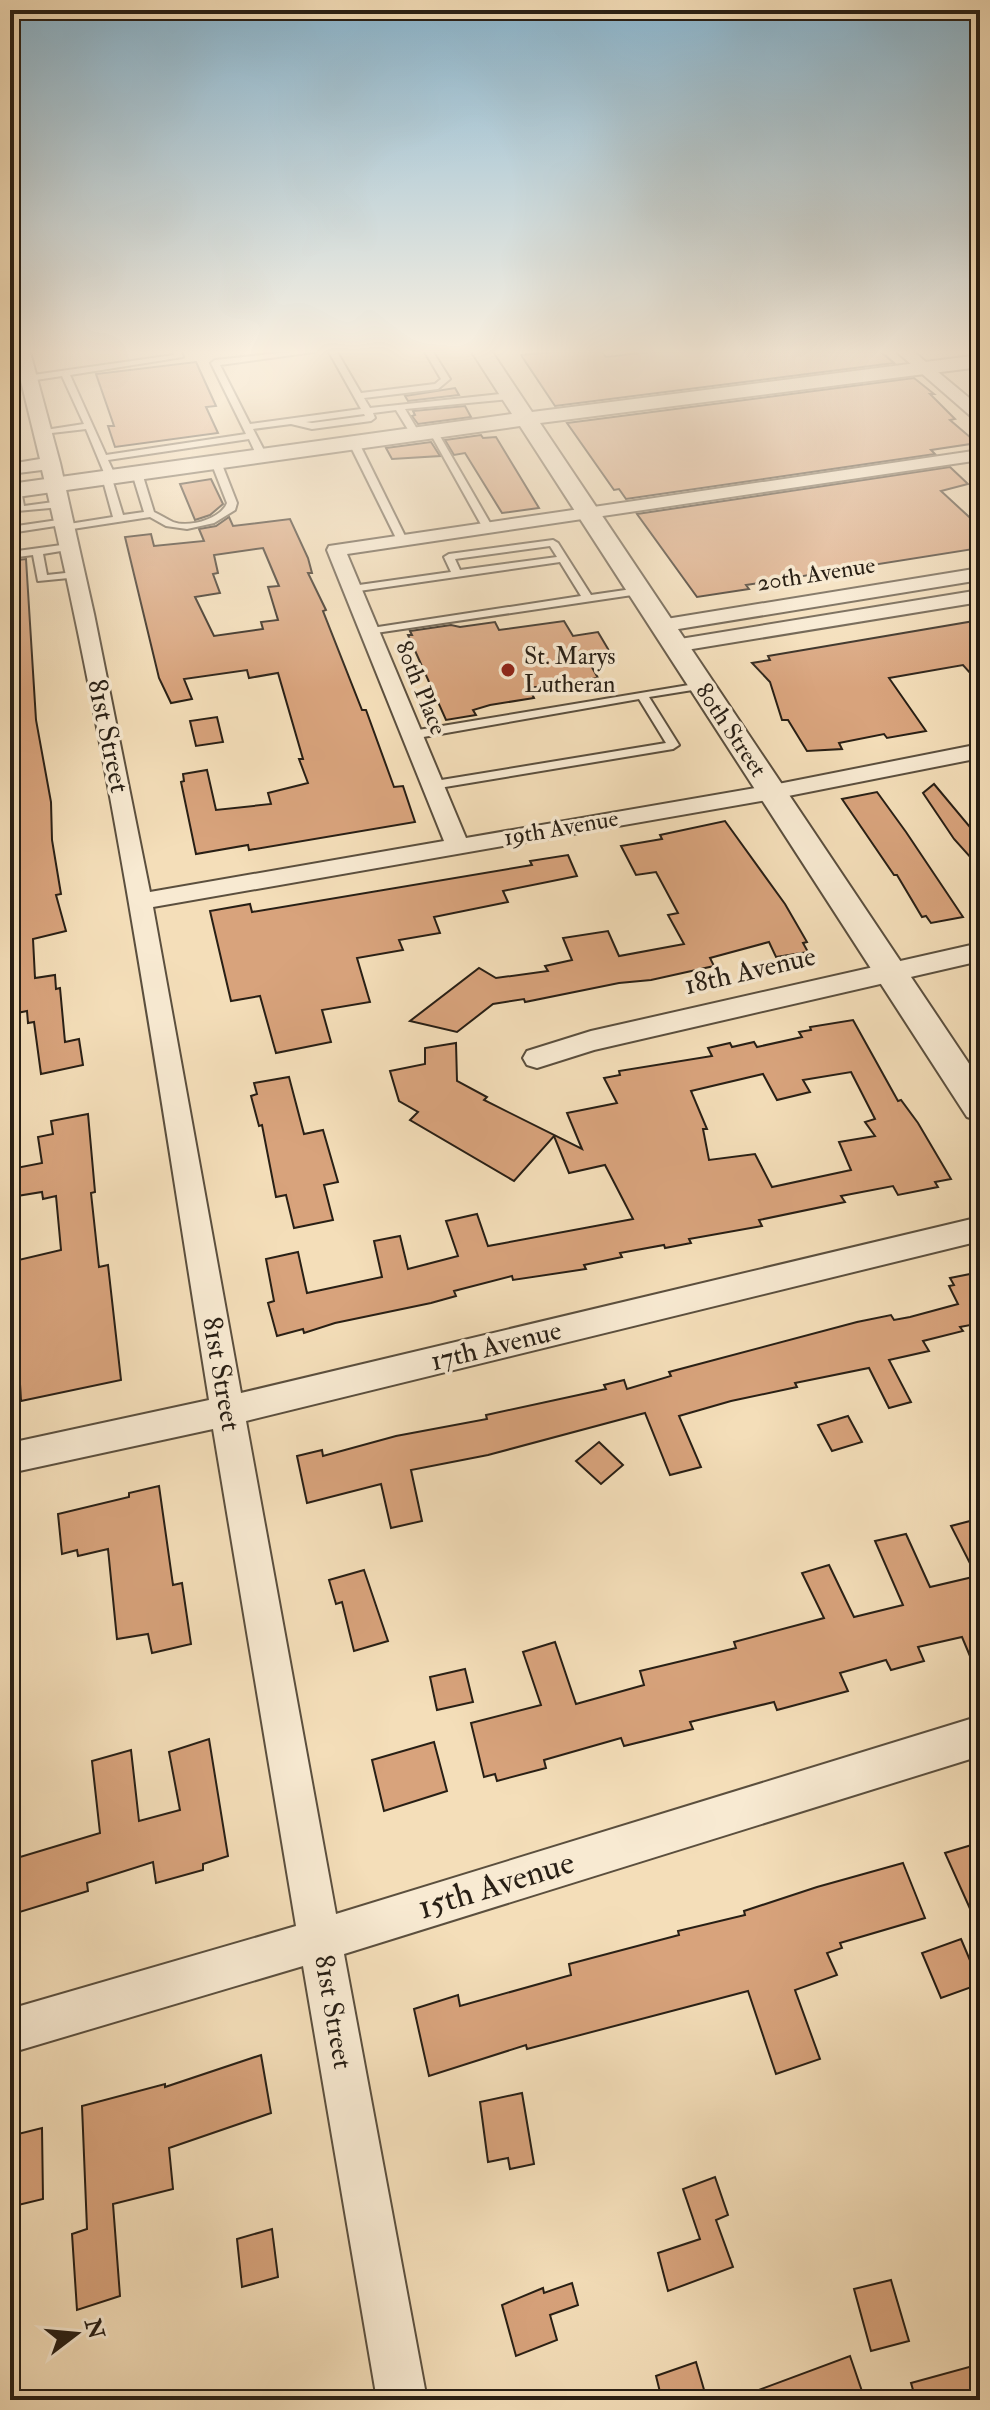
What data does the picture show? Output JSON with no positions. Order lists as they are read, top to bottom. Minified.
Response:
{"streets":{"street":["20th Avenue","80th Place","80th Street","81st Street","19th Avenue","18th Avenue","17th Avenue","15th Avenue"]},"crossings":[["20th Avenue","80th Street"],["80th Place","19th Avenue"],["80th Street","19th Avenue"],["80th Street","18th Avenue"],["81st Street","19th Avenue"],["81st Street","17th Avenue"],["81st Street","15th Avenue"]],"places":["St. Marys Lutheran"],"north":"right"}
